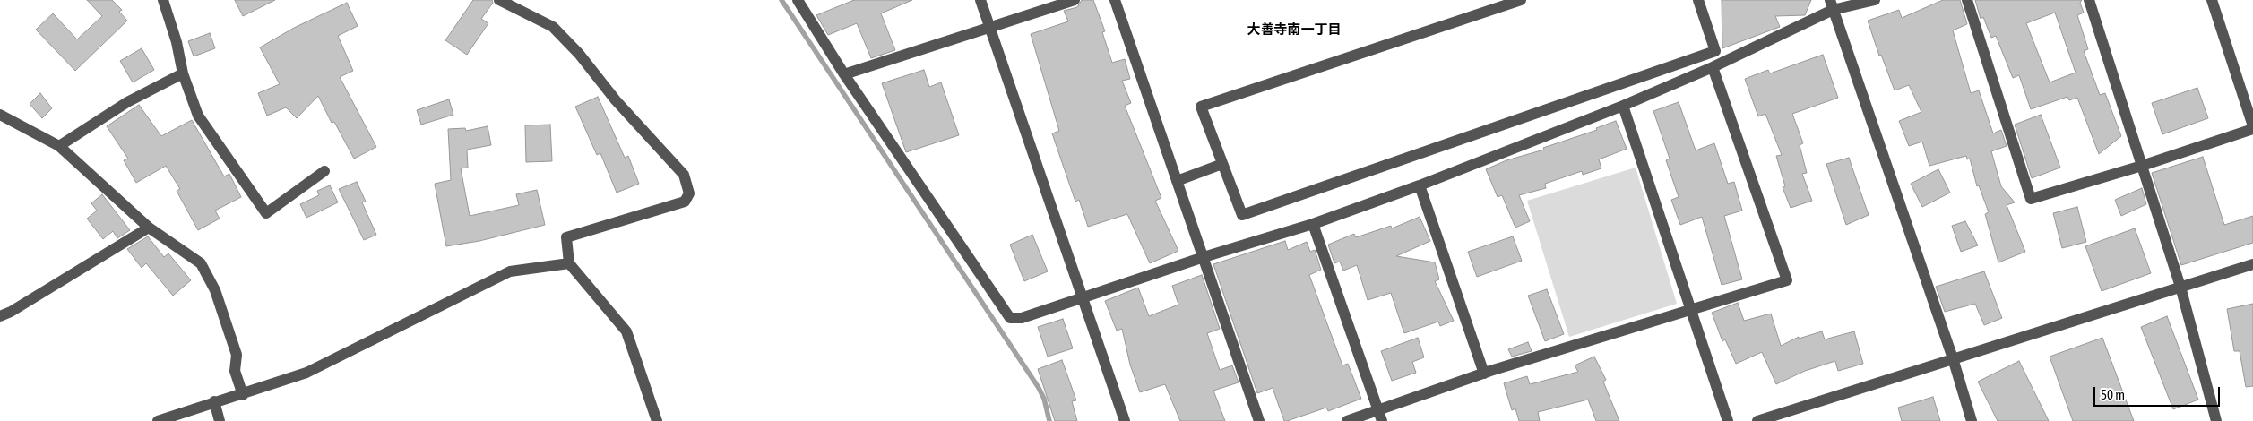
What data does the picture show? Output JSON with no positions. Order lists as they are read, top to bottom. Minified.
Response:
{"districts":["大善寺南一丁目"],"scale_bar":"50 m"}
